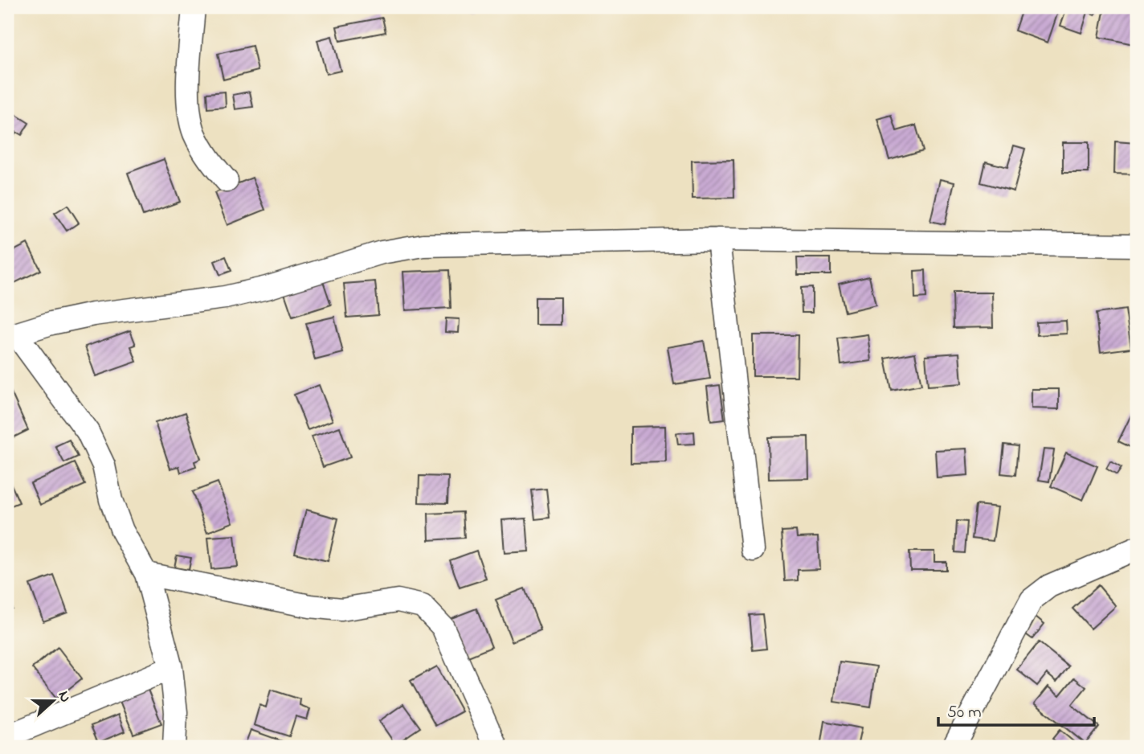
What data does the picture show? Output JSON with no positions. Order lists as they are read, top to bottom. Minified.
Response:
{"scale_bar":"50 m","north":"right"}
